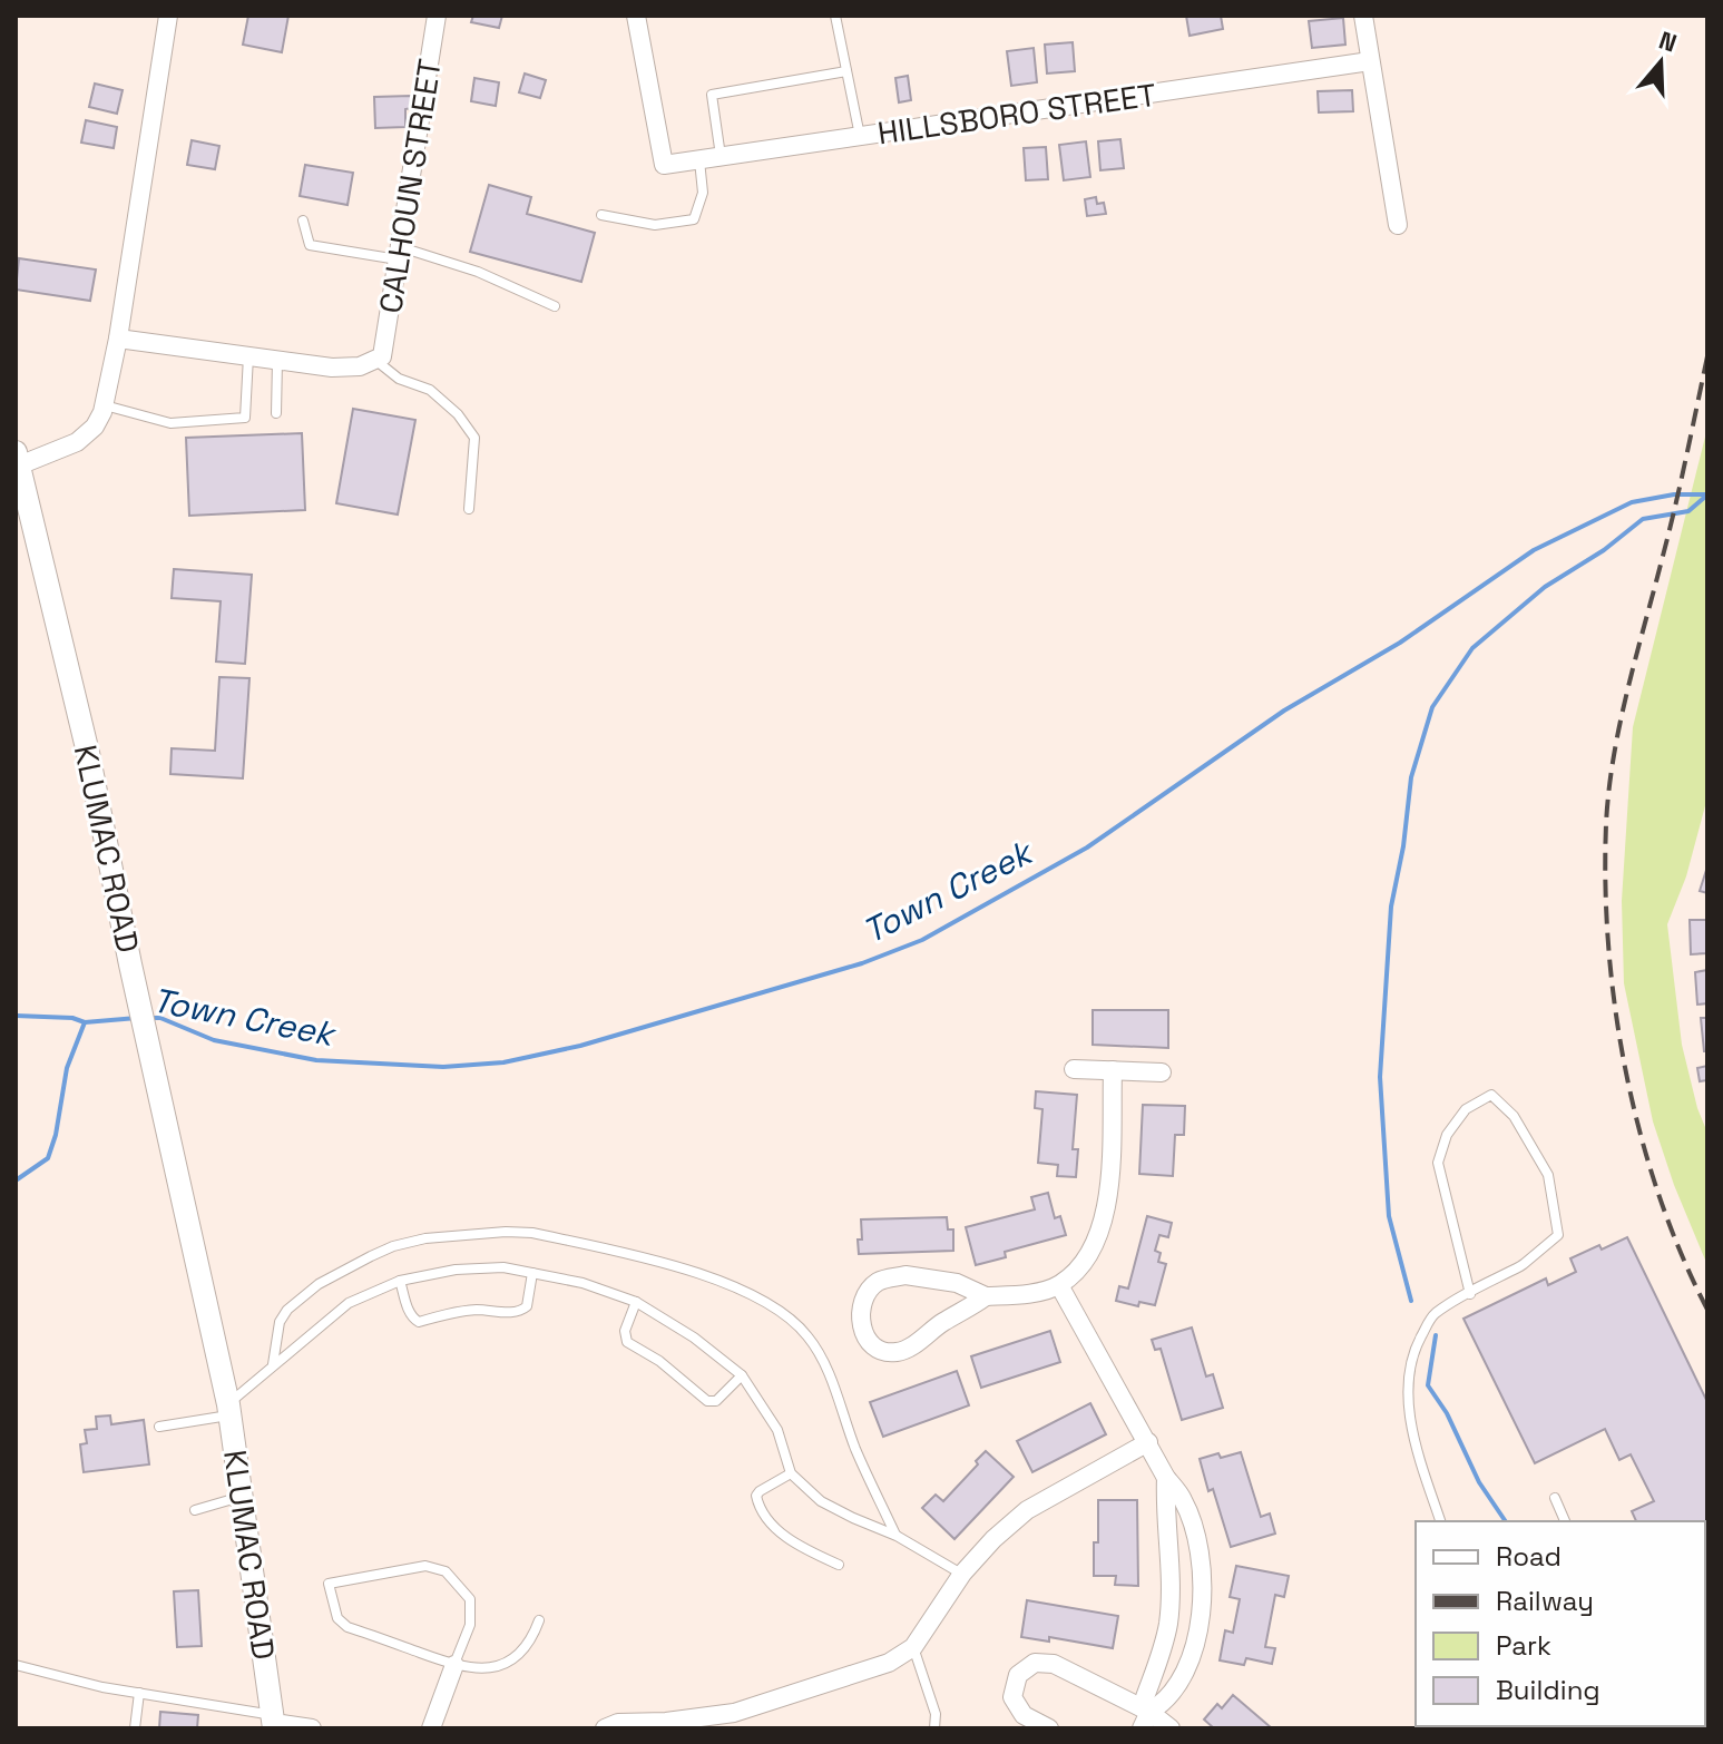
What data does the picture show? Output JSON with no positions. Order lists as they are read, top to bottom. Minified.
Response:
{"streets":{"street":["HILLSBORO STREET","CALHOUN STREET","KLUMAC ROAD"]},"water":["Town Creek"],"legend":["Road","Railway","Park","Building"],"north":"top"}
